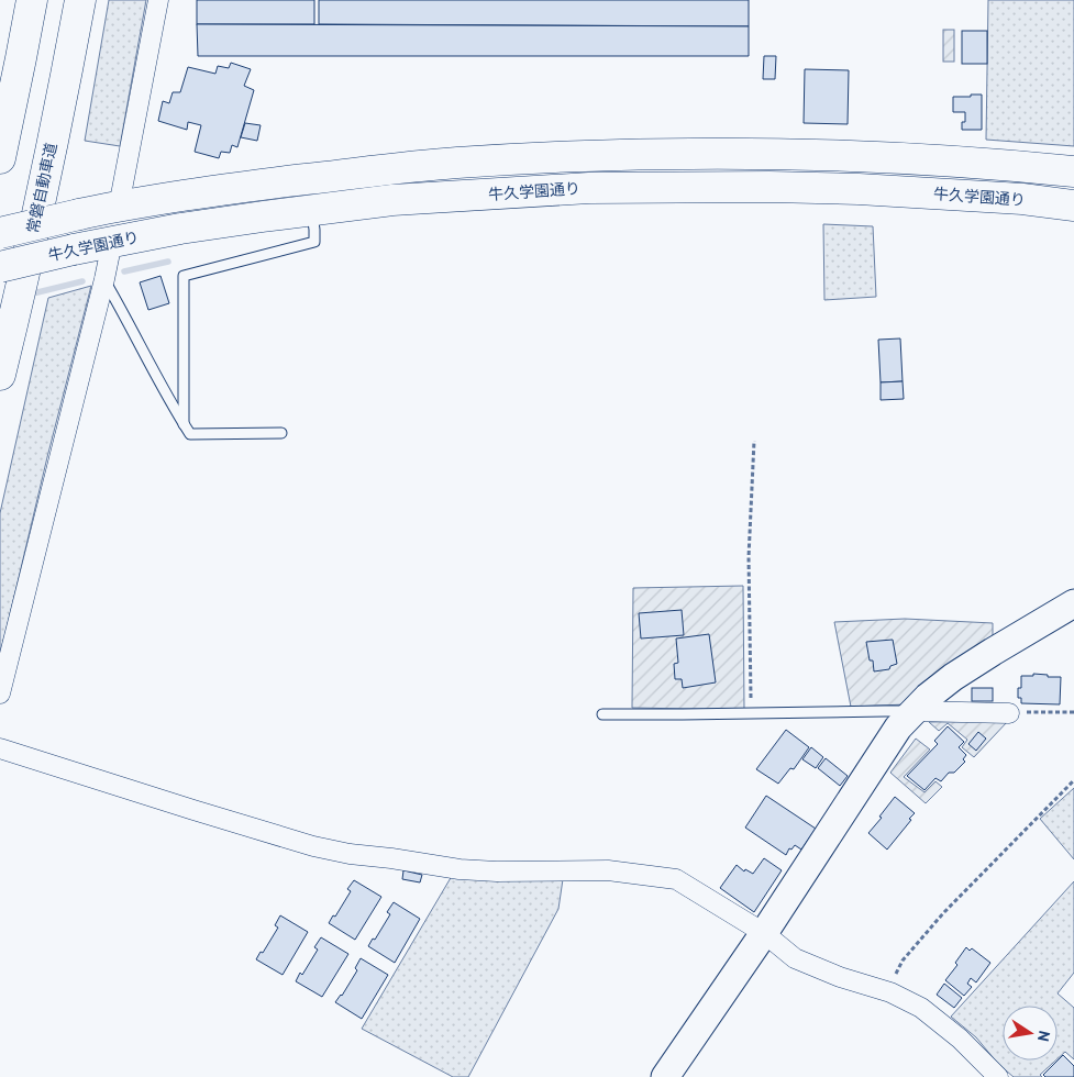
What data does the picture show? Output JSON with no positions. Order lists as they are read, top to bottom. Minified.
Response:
{"streets":{"highway":["常磐自動車道","牛久学園通り"]},"north":"right"}
